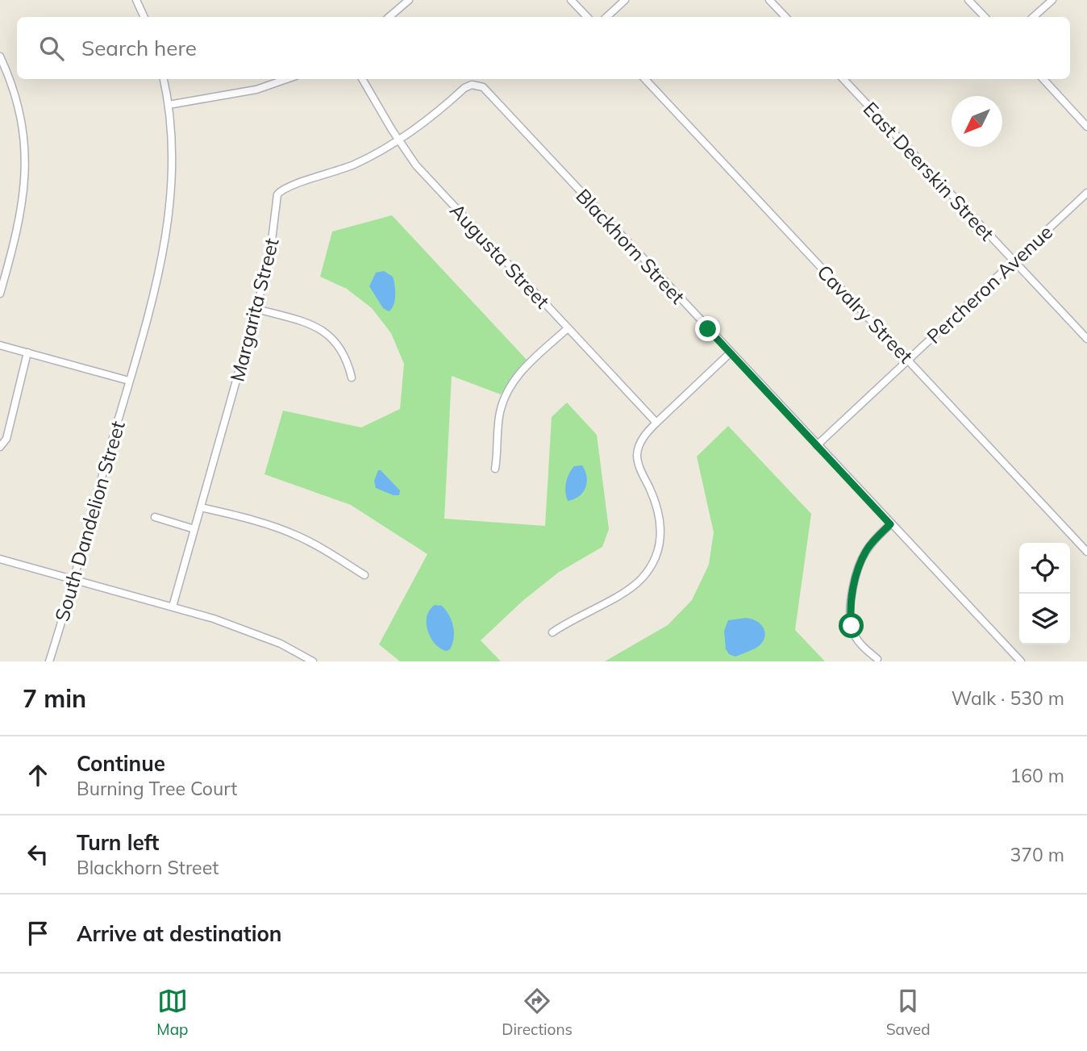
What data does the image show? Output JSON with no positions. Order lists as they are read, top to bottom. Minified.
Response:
{"streets":{"street":["East Deerskin Street","Blackhorn Street","Augusta Street","Percheron Avenue","Margarita Street","Cavalry Street","South Dandelion Street"]},"crossings":[["East Deerskin Street","Percheron Avenue"],["Blackhorn Street","Percheron Avenue"],["Blackhorn Street","Margarita Street"],["Augusta Street","Margarita Street"],["Percheron Avenue","Cavalry Street"]],"north":"bottom left","page":{"search":"Search here","heading":["7 min","Walk · 530 m"],"list":[["Continue","Burning Tree Court","160 m"],["Turn left","Blackhorn Street","370 m"],"Arrive at destination"],"nav":["Map","Directions","Saved"]}}
